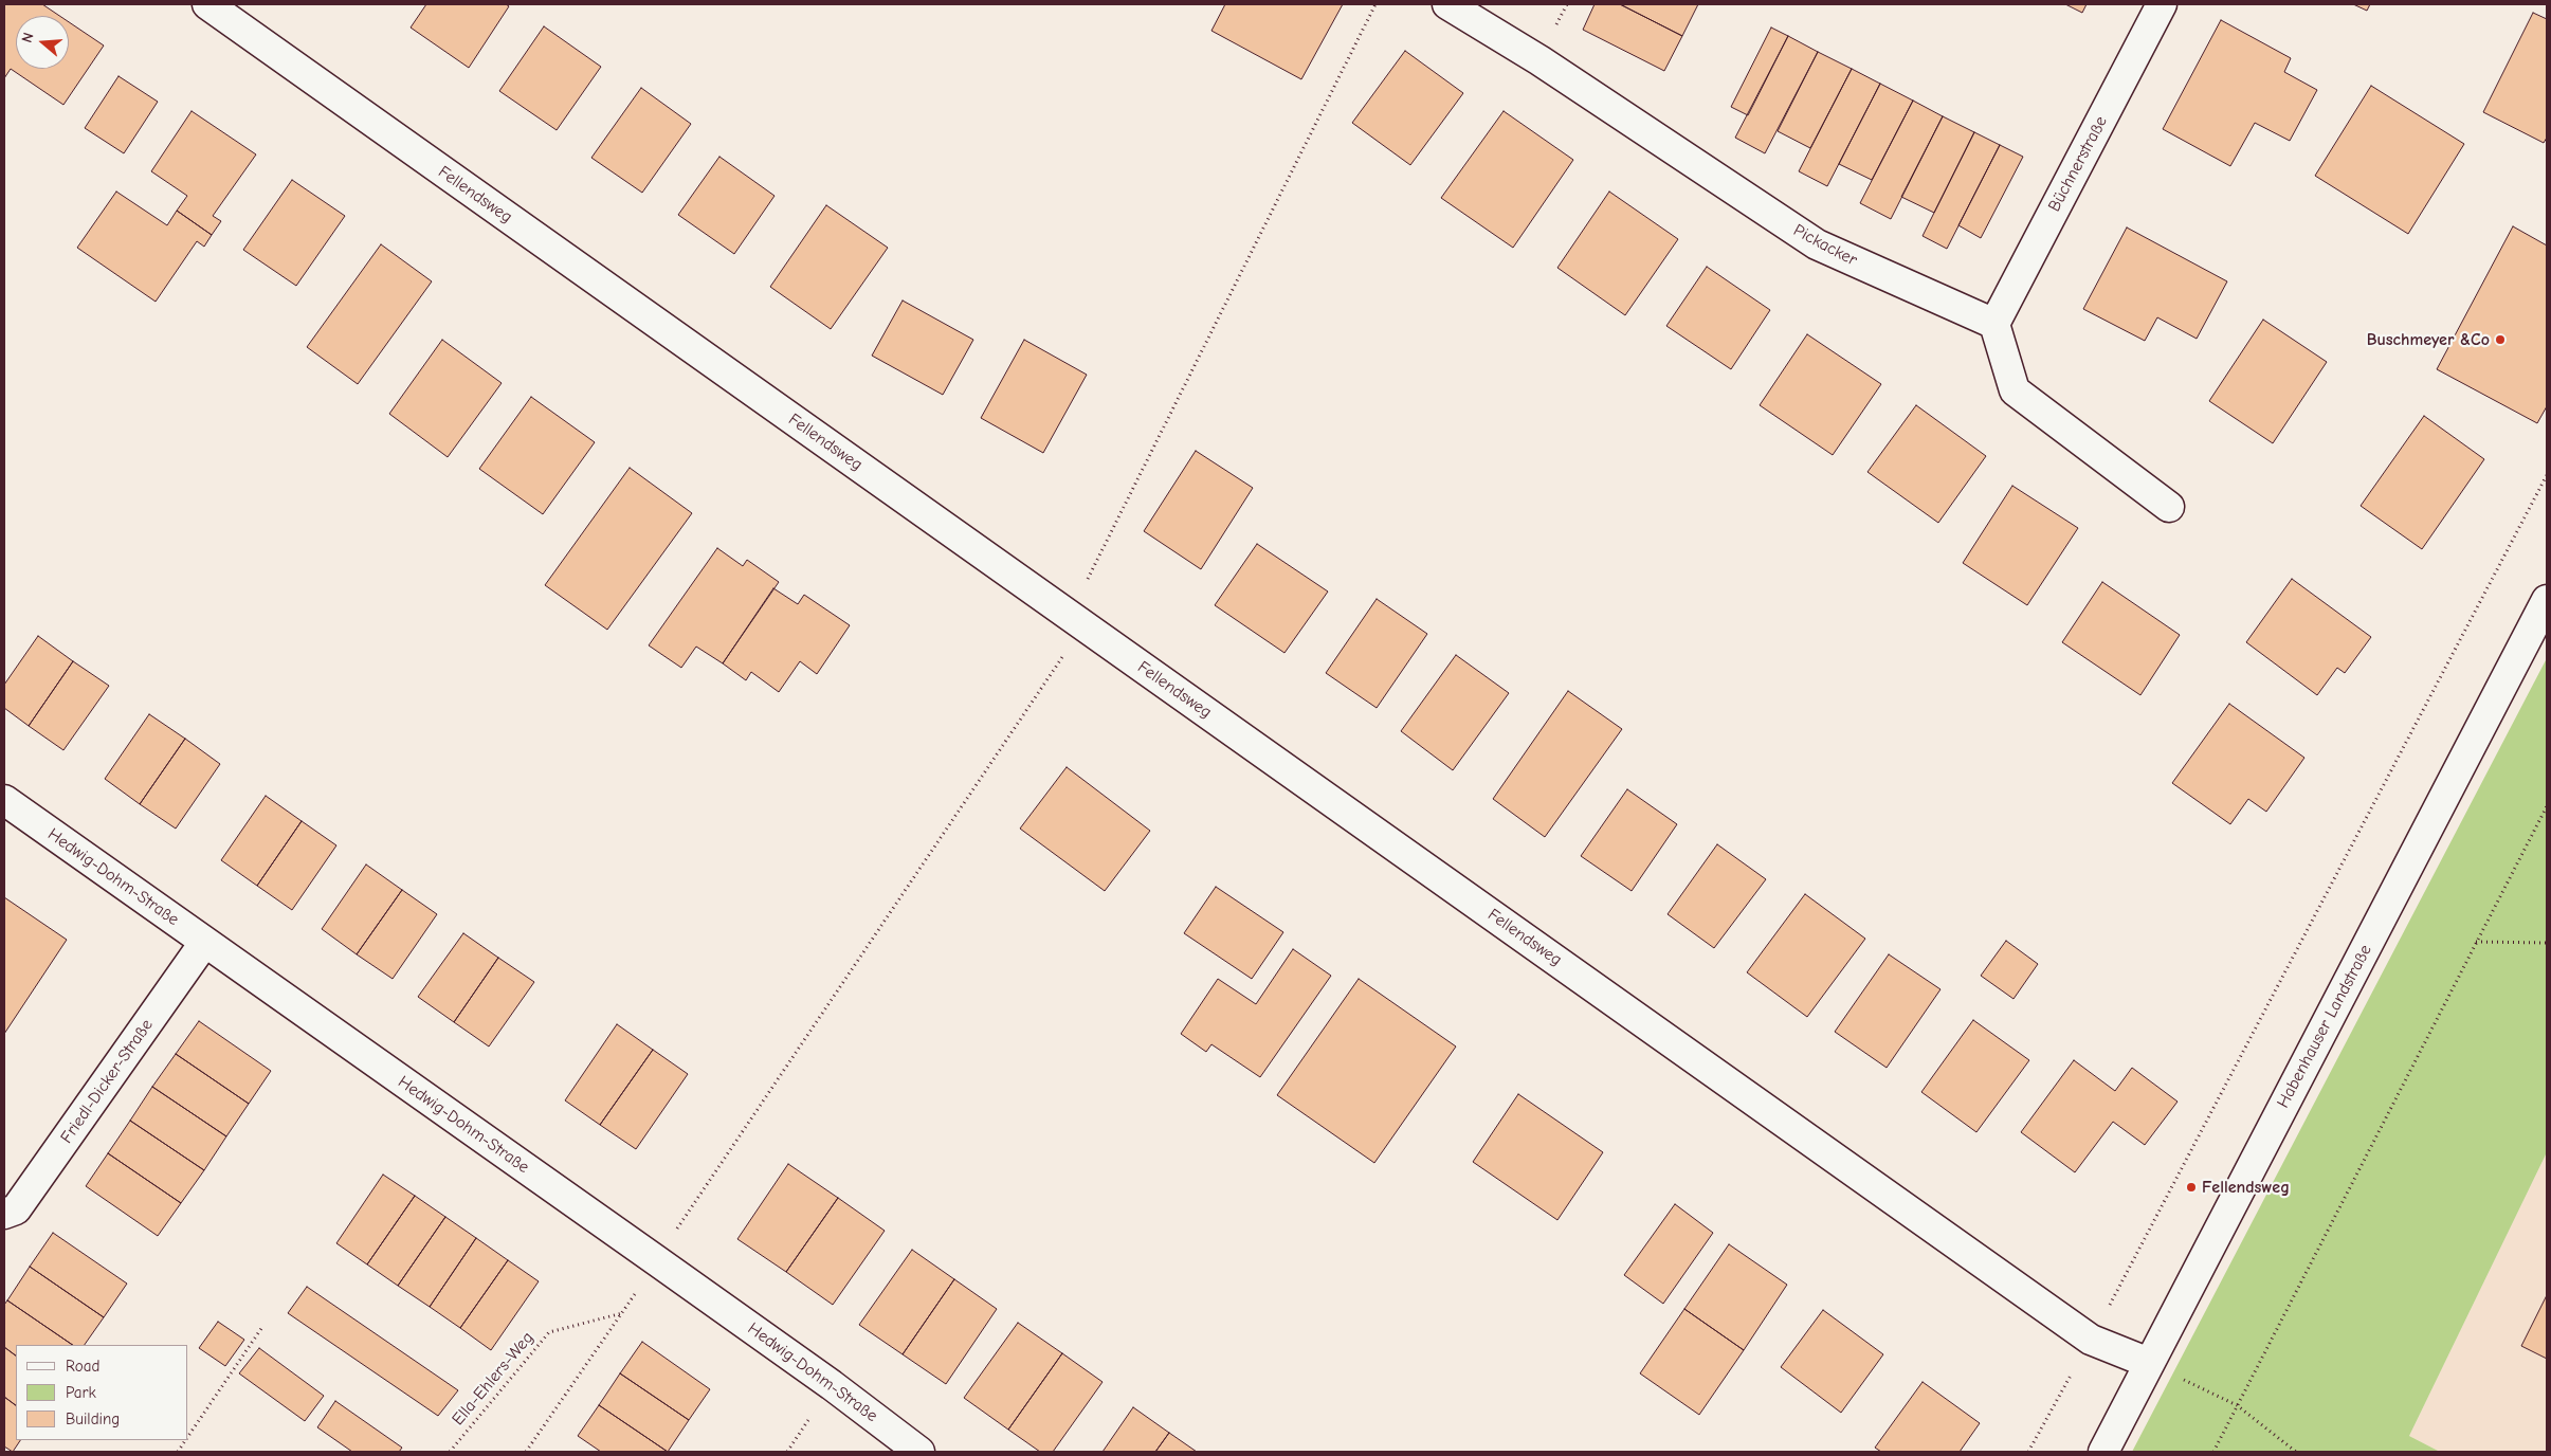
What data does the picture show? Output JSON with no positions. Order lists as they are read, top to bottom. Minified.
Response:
{"streets":{"street":["Büchnerstraße","Fellendsweg","Pickacker","Hedwig-Dohm-Straße","Habenhauser Landstraße","Friedl-Dicker-Straße"],"path":["Ella-Ehlers-Weg"]},"crossings":[["Büchnerstraße","Pickacker"],["Fellendsweg","Habenhauser Landstraße"],["Hedwig-Dohm-Straße","Friedl-Dicker-Straße"]],"places":["Buschmeyer &Co","Fellendsweg"],"legend":["Road","Park","Building"],"north":"left"}
